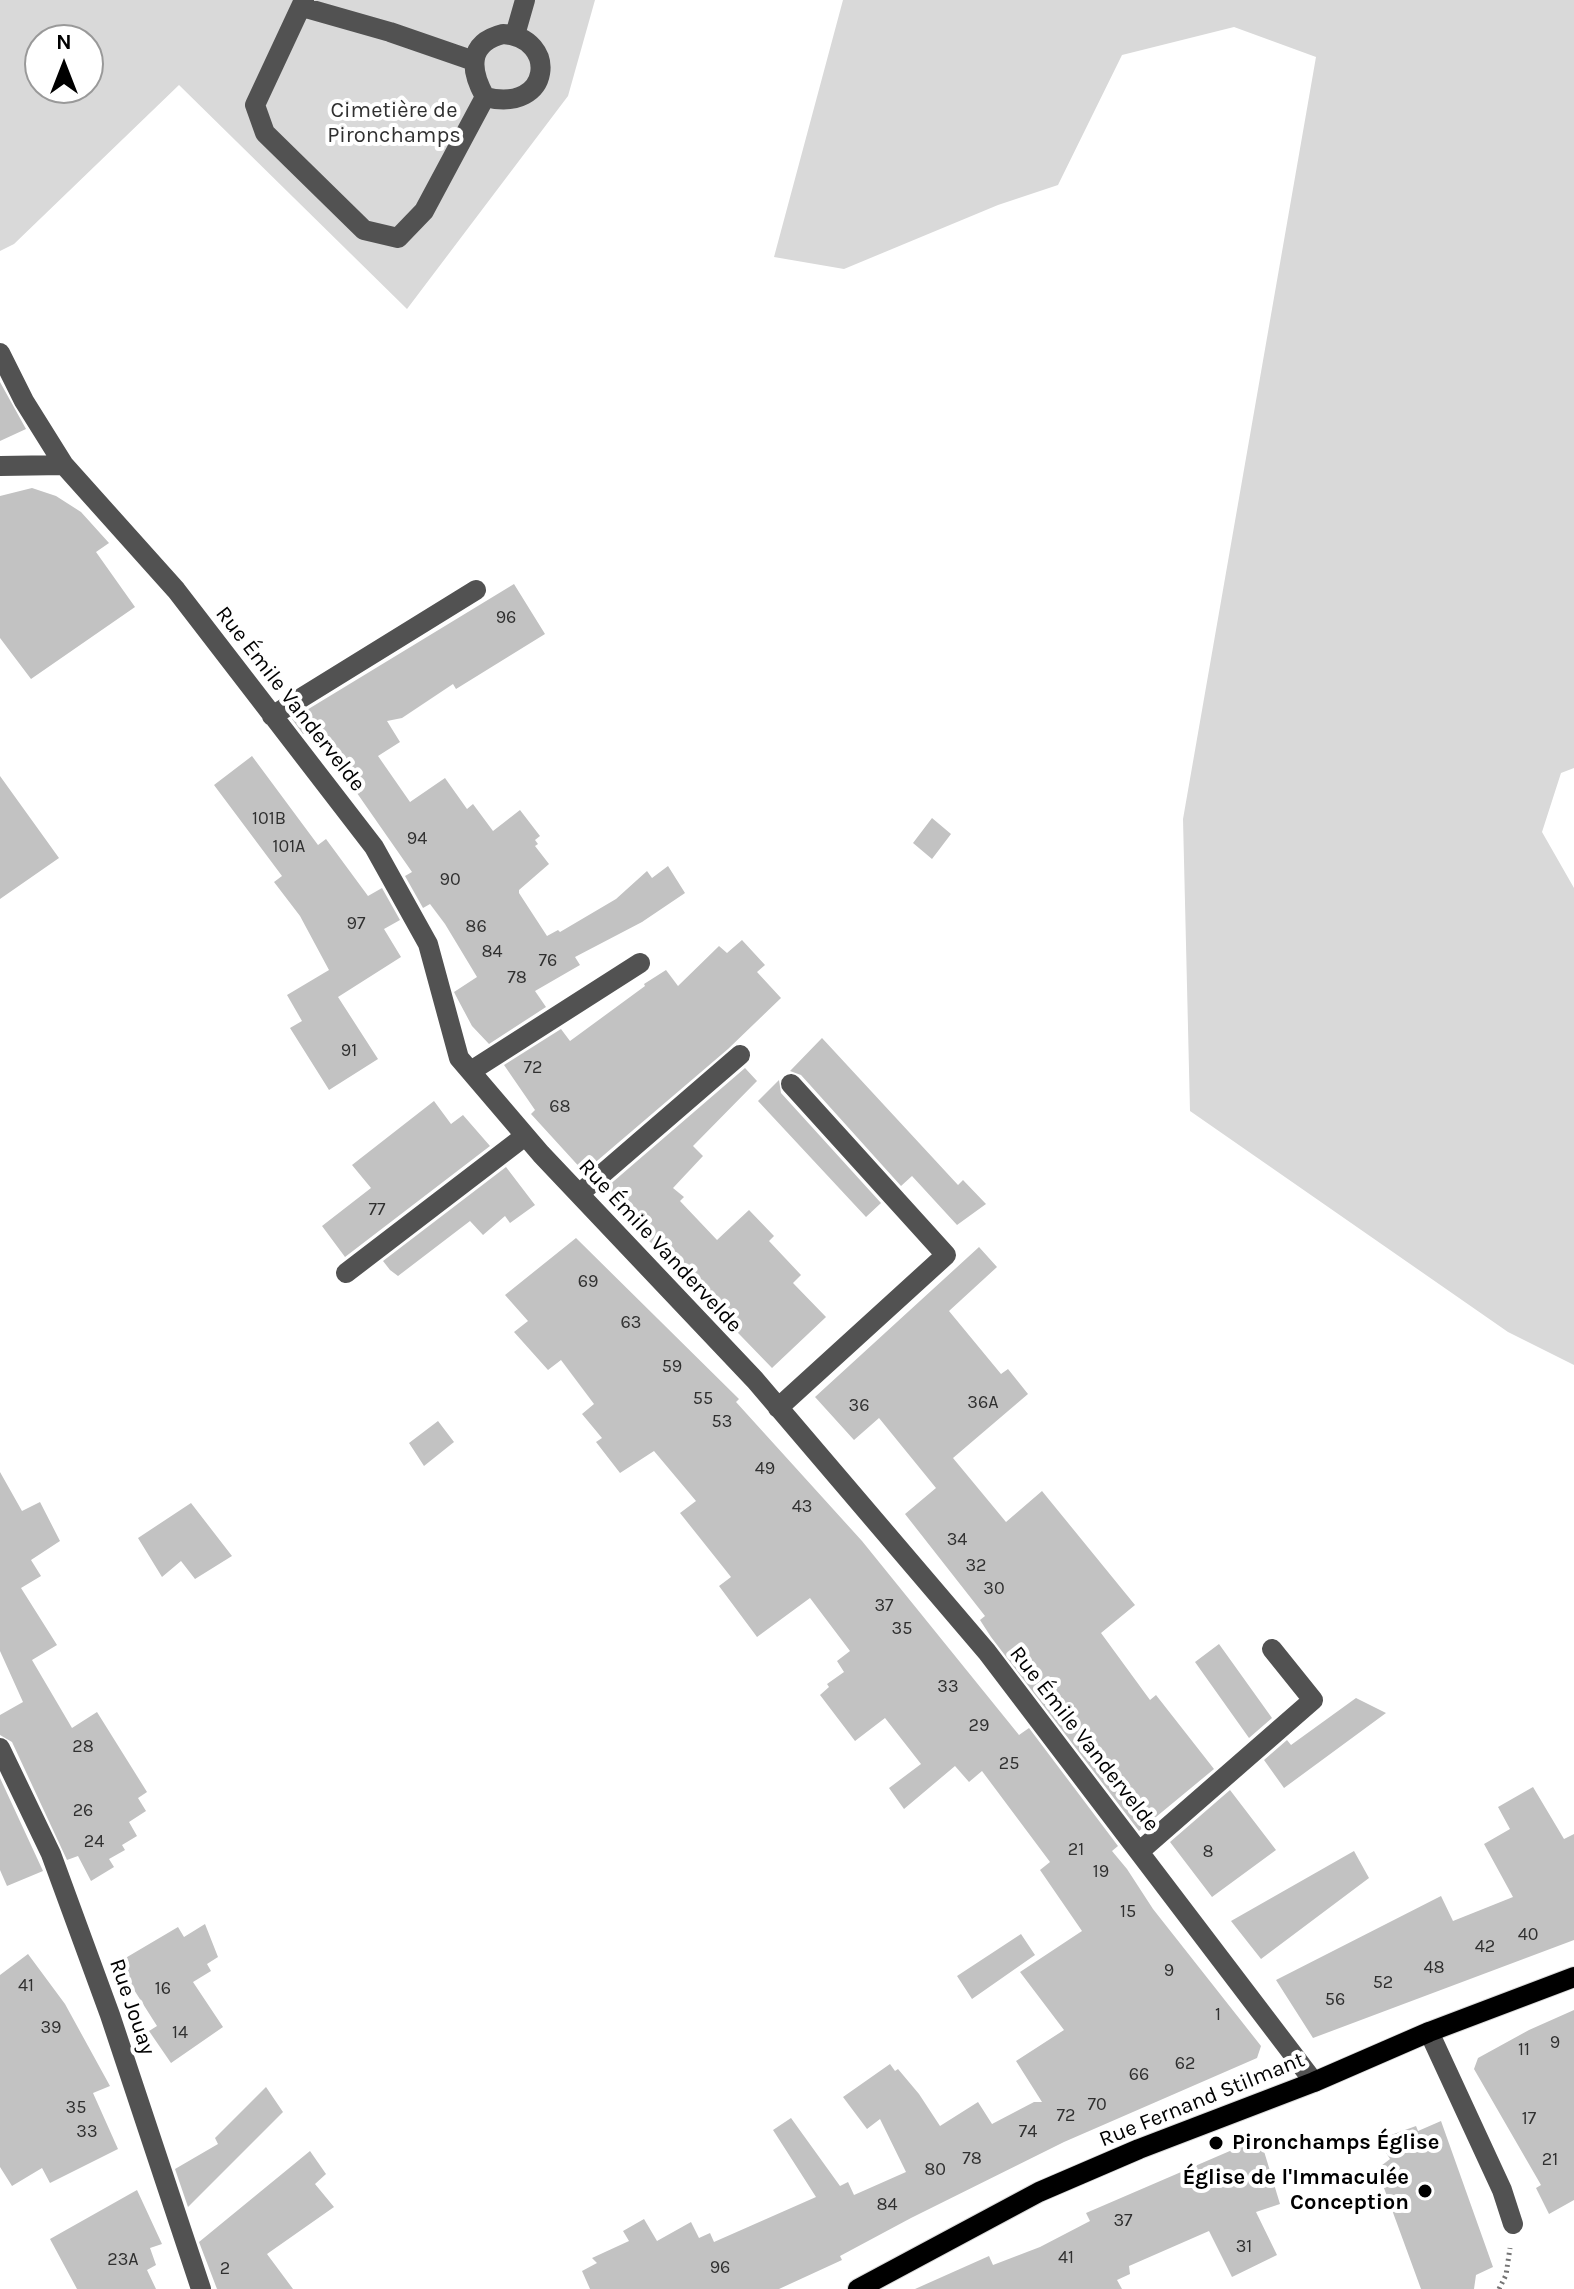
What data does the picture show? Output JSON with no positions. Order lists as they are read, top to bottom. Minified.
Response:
{"streets":{"main road":["Rue Fernand Stilmant"],"street":["Rue Émile Vandervelde","Rue Jouay"]},"crossings":[["Rue Émile Vandervelde","Rue Fernand Stilmant"]],"parks":["Cimetière de Pironchamps"],"places":["Pironchamps Église","Église de l'Immaculée Conception"],"house_numbers":["96","101B","94","101A","90","97","86","84","76","78","91","72","68","77","69","63","59","55","36A","36","53","49","43","34","32","30","37","35","33","29","28","25","26","24","21","8","19","15","40","42","48","9","52","41","16","56","1","39","14","9","11","62","66","70","35","72","17","33","74","78","21","80","84","37","31","41","23A","96","2"],"north":"top"}
